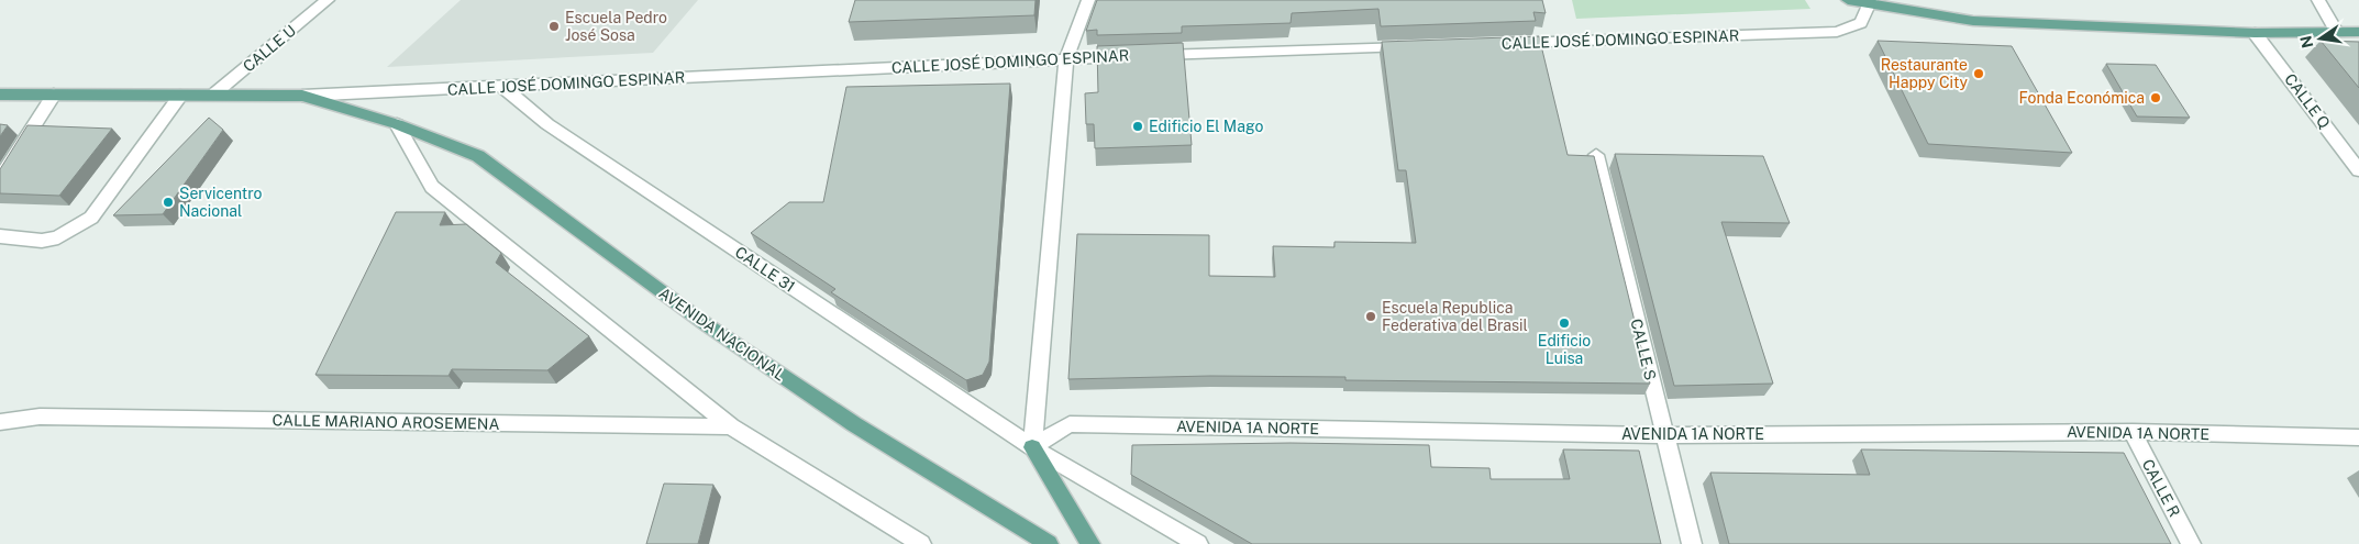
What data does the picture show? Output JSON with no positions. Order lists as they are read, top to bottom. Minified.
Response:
{"streets":{"main road":["AVENIDA NACIONAL"],"street":["CALLE JOSÉ DOMINGO ESPINAR","CALLE U","CALLE Q","CALLE 31","CALLE S","CALLE MARIANO AROSEMENA","AVENIDA 1A NORTE","CALLE R"]},"crossings":[["CALLE JOSÉ DOMINGO ESPINAR","CALLE 31"],["CALLE JOSÉ DOMINGO ESPINAR","AVENIDA NACIONAL"],["CALLE U","AVENIDA NACIONAL"],["CALLE 31","AVENIDA 1A NORTE"],["CALLE S","AVENIDA 1A NORTE"],["AVENIDA 1A NORTE","CALLE R"]],"places":["Escuela Pedro José Sosa","Restaurante Happy City","Fonda Económica","Edificio El Mago","Servicentro Nacional","Escuela Republica Federativa del Brasil","Edificio Luisa"],"north":"left"}
